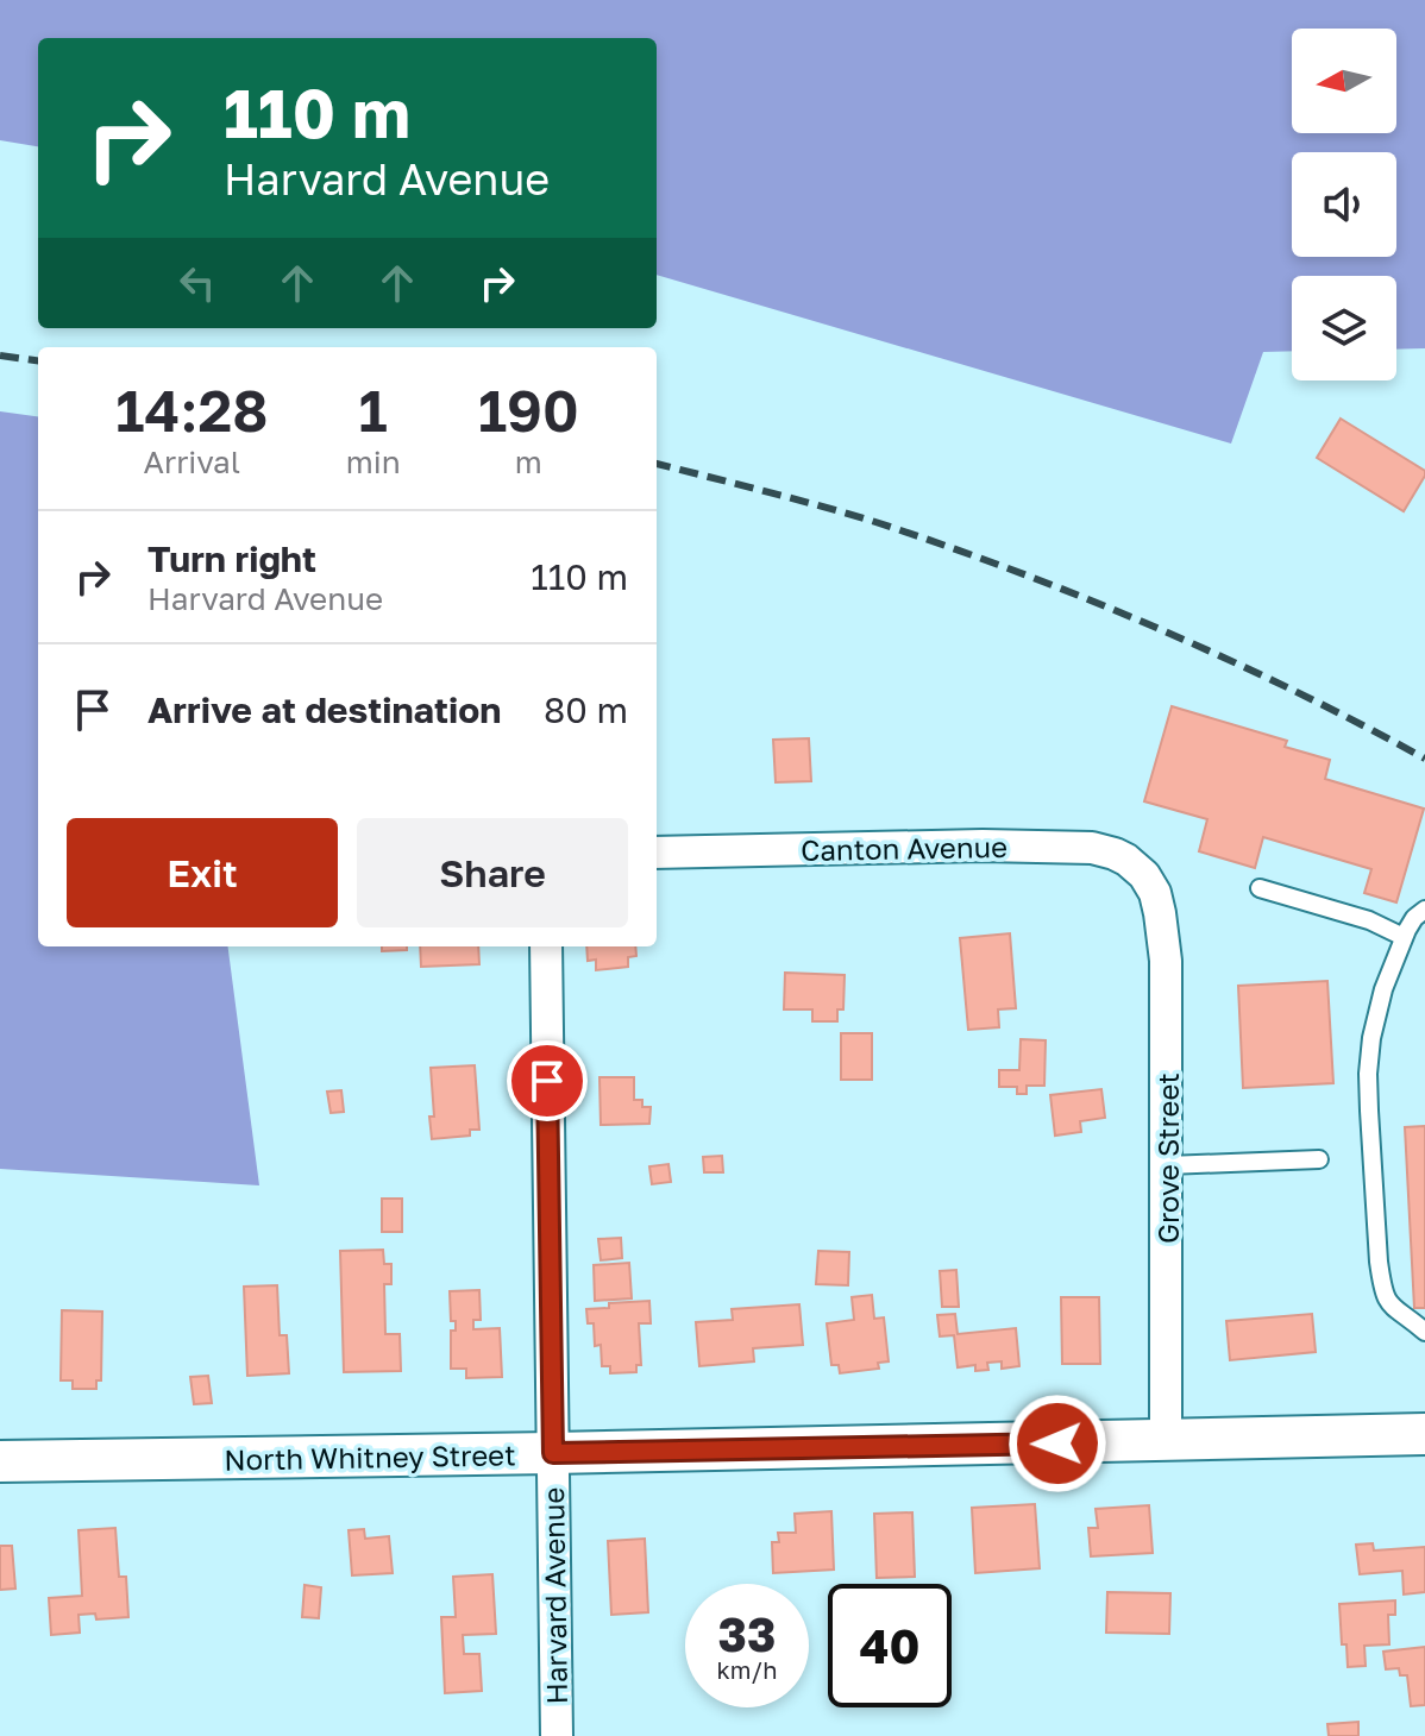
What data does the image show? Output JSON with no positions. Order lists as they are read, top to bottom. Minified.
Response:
{"streets":{"street":["Canton Avenue","Grove Street","North Whitney Street","Harvard Avenue"]},"crossings":[["Canton Avenue","Grove Street"],["Grove Street","North Whitney Street"],["North Whitney Street","Harvard Avenue"]],"north":"left","page":{"turn":["110 m","Harvard Avenue"],"eta":["14:28","Arrival","1","min","190","m"],"list":[{"name":"Turn right","note":"Harvard Avenue","value":"110 m"},{"name":"Arrive at destination","value":"80 m"}],"buttons":["Exit","Share"],"speed":"33 km/h","limit":"40"}}
